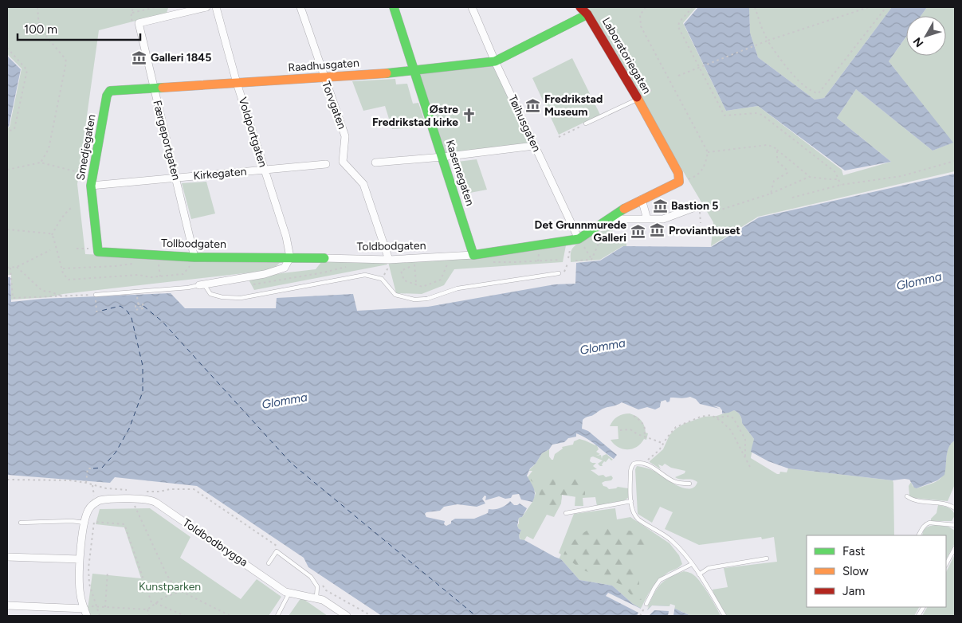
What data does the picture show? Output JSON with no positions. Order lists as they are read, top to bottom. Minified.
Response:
{"streets":{"street":["Laboratoriegaten","Raadhusgaten","Torvgaten","Tøihusgaten","Voldportgaten","Færgeportgaten","Smedjegaten","Kasernegaten","Kirkegaten","Tollbodgaten","Toldbodgaten","Toldbodbrygga"]},"crossings":[["Laboratoriegaten","Raadhusgaten"],["Laboratoriegaten","Tøihusgaten"],["Laboratoriegaten","Toldbodgaten"],["Raadhusgaten","Torvgaten"],["Raadhusgaten","Tøihusgaten"],["Raadhusgaten","Voldportgaten"],["Raadhusgaten","Færgeportgaten"],["Raadhusgaten","Smedjegaten"],["Raadhusgaten","Kasernegaten"],["Torvgaten","Toldbodgaten"],["Tøihusgaten","Toldbodgaten"],["Voldportgaten","Kirkegaten"],["Voldportgaten","Tollbodgaten"],["Voldportgaten","Toldbodgaten"],["Færgeportgaten","Smedjegaten"],["Færgeportgaten","Kirkegaten"],["Færgeportgaten","Tollbodgaten"],["Smedjegaten","Kirkegaten"],["Smedjegaten","Tollbodgaten"],["Kasernegaten","Toldbodgaten"],["Tollbodgaten","Toldbodgaten"]],"water":["Glomma"],"parks":["Kunstparken"],"places":{"museum":["Galleri 1845","Fredrikstad Museum","Bastion 5","Provianthuset","Det Grunnmurede Galleri"],"church":["Østre Fredrikstad kirke"]},"legend":["Fast","Slow","Jam"],"scale_bar":"100 m","north":"bottom left"}
